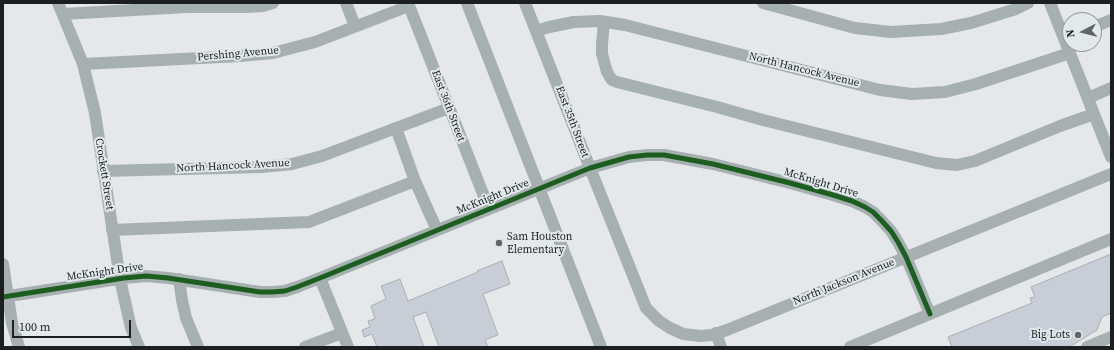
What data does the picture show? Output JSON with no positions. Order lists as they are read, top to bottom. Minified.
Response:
{"streets":{"street":["Pershing Avenue","North Hancock Avenue","East 36th Street","East 35th Street","Crockett Street","McKnight Drive","North Jackson Avenue"]},"crossings":[["Pershing Avenue","East 36th Street"],["Pershing Avenue","Crockett Street"],["North Hancock Avenue","East 36th Street"],["North Hancock Avenue","East 35th Street"],["North Hancock Avenue","Crockett Street"],["East 36th Street","McKnight Drive"],["East 35th Street","McKnight Drive"],["East 35th Street","North Jackson Avenue"],["Crockett Street","McKnight Drive"],["McKnight Drive","North Jackson Avenue"]],"places":["Sam Houston Elementary","Big Lots"],"scale_bar":"100 m","north":"left"}
